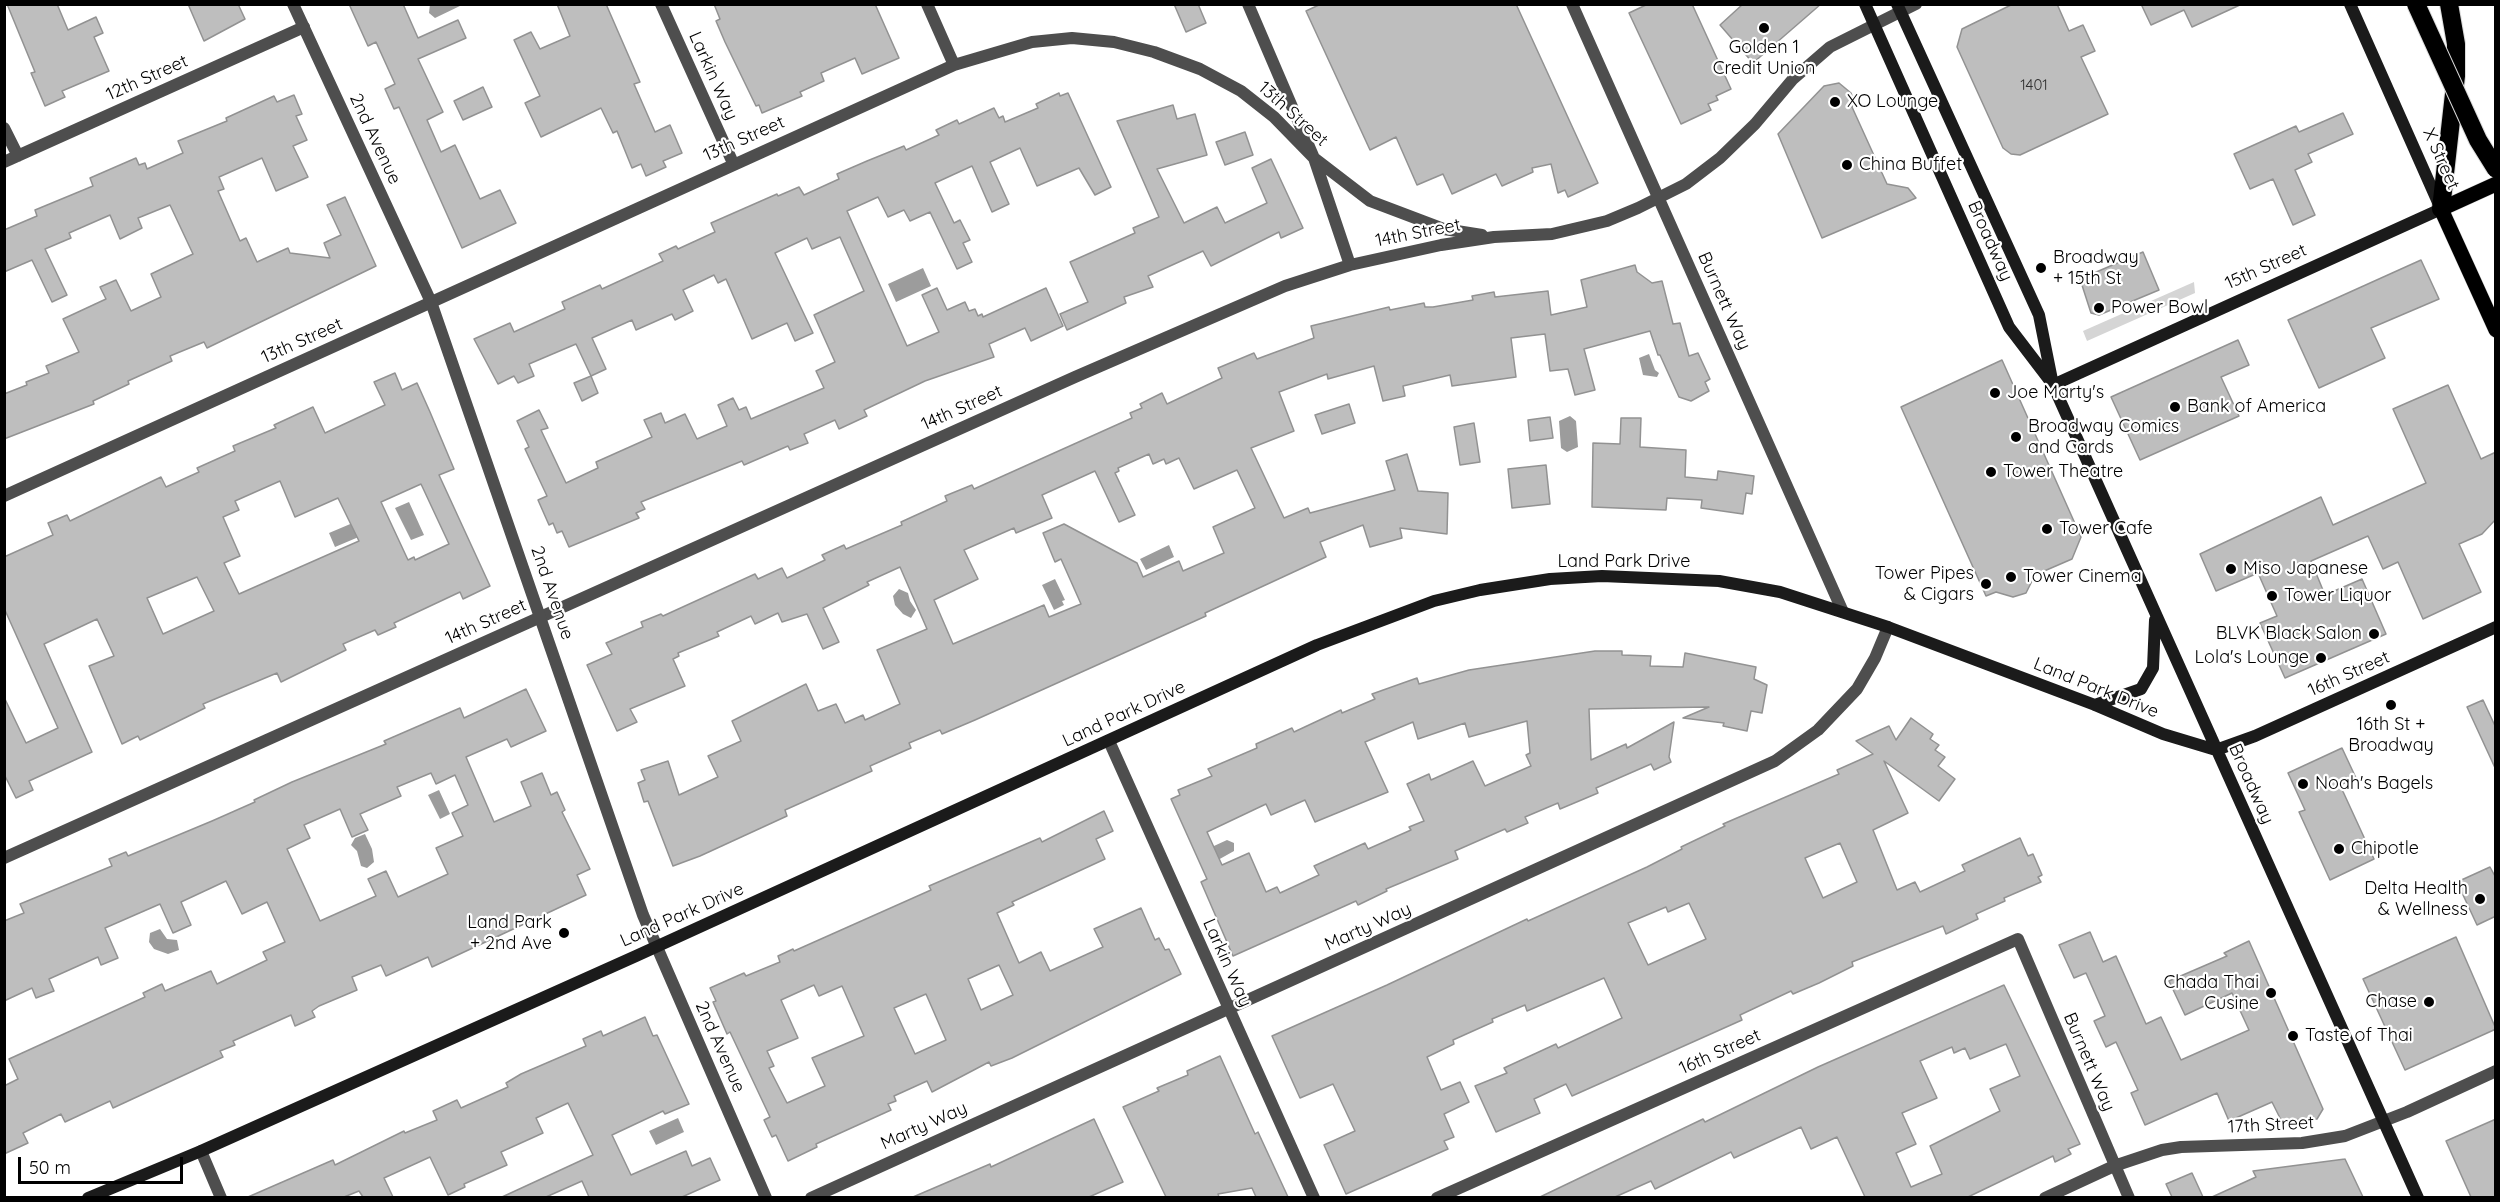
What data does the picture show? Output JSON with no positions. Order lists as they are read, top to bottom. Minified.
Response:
{"streets":{"main road":["X Street","Broadway","15th Street","Land Park Drive","16th Street"],"street":["Larkin Way","12th Street","13th Street","2nd Avenue","14th Street","Burnett Way","Marty Way","17th Street"]},"crossings":[["Larkin Way","13th Street"],["Larkin Way","Land Park Drive"],["Larkin Way","Marty Way"],["12th Street","2nd Avenue"],["13th Street","2nd Avenue"],["13th Street","14th Street"],["2nd Avenue","14th Street"],["2nd Avenue","Land Park Drive"],["X Street","15th Street"],["14th Street","Broadway"],["14th Street","Burnett Way"],["Broadway","15th Street"],["Broadway","Land Park Drive"],["Broadway","16th Street"],["Broadway","17th Street"],["Burnett Way","Land Park Drive"],["Burnett Way","16th Street"],["Burnett Way","17th Street"],["Land Park Drive","16th Street"],["Land Park Drive","Marty Way"]],"places":["Golden 1 Credit Union","XO Lounge","China Buffet","Broadway + 15th St","Power Bowl","Joe Marty's","Bank of America","Broadway Comics and Cards","Tower Theatre","Tower Cafe","Miso Japanese","Tower Cinema","Tower Pipes & Cigars","Tower Liquor","BLVK Black Salon","Lola's Lounge","16th St + Broadway","Noah's Bagels","Chipotle","Delta Health & Wellness","Land Park + 2nd Ave","Chada Thai Cusine","Chase","Taste of Thai"],"house_numbers":["1401"],"scale_bar":"50 m"}
